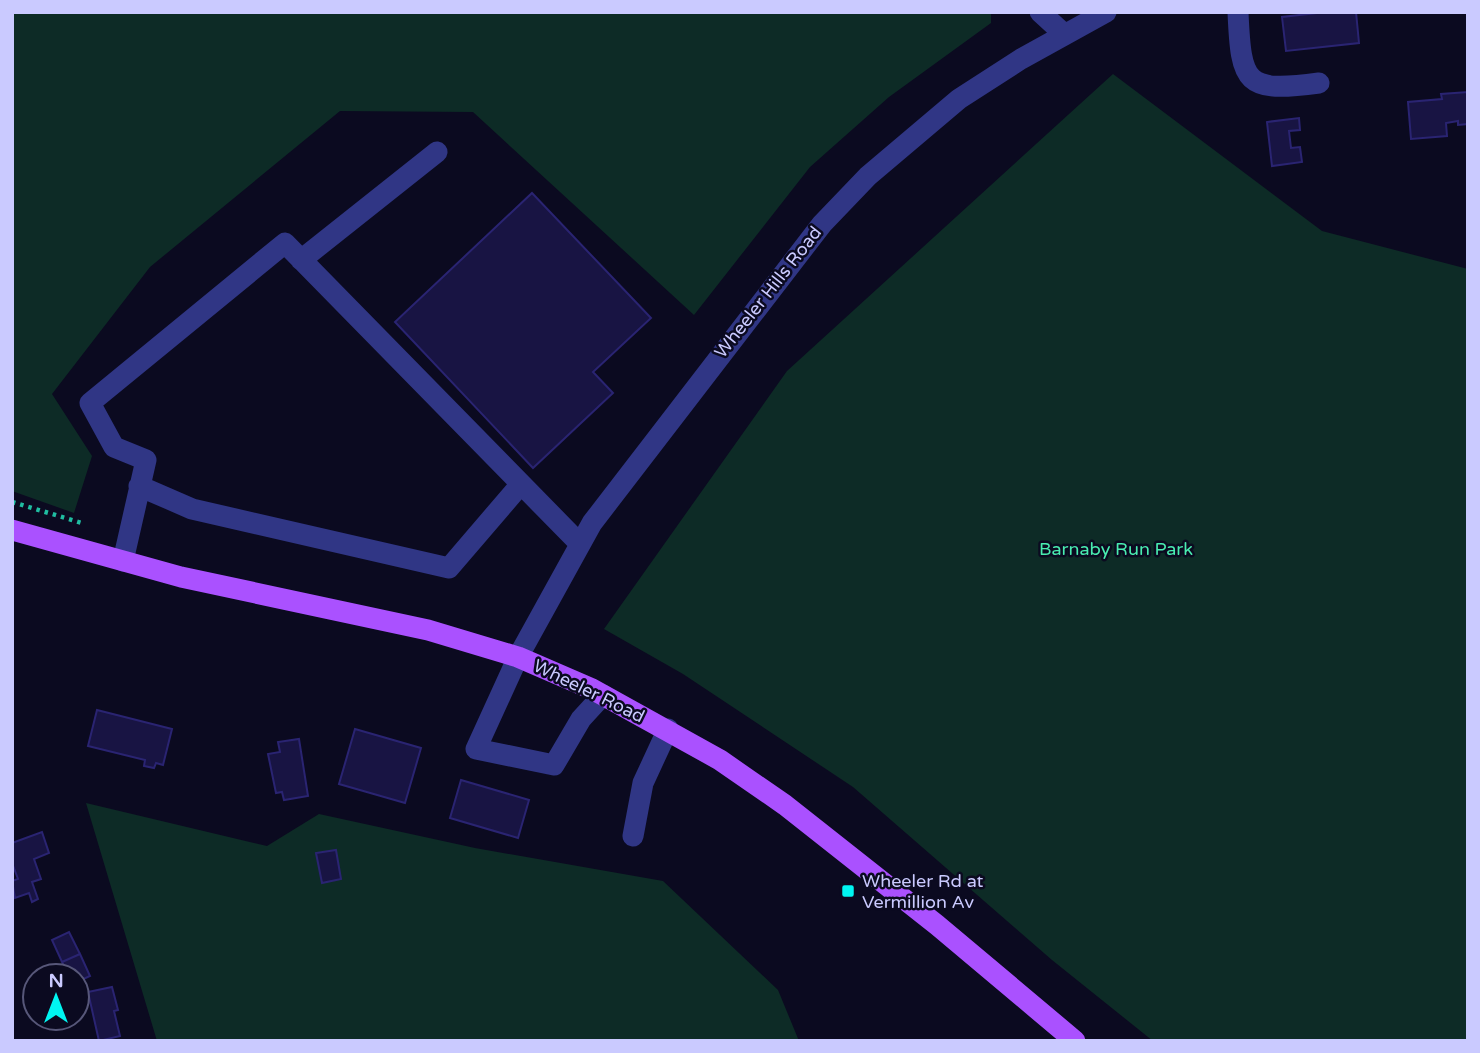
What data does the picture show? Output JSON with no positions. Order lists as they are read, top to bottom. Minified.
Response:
{"streets":{"main road":["Wheeler Road"],"street":["Wheeler Hills Road"]},"crossings":[["Wheeler Hills Road","Wheeler Road"]],"parks":["Barnaby Run Park"],"places":{"transit":["Wheeler Rd at Vermillion Av"]},"north":"top"}
